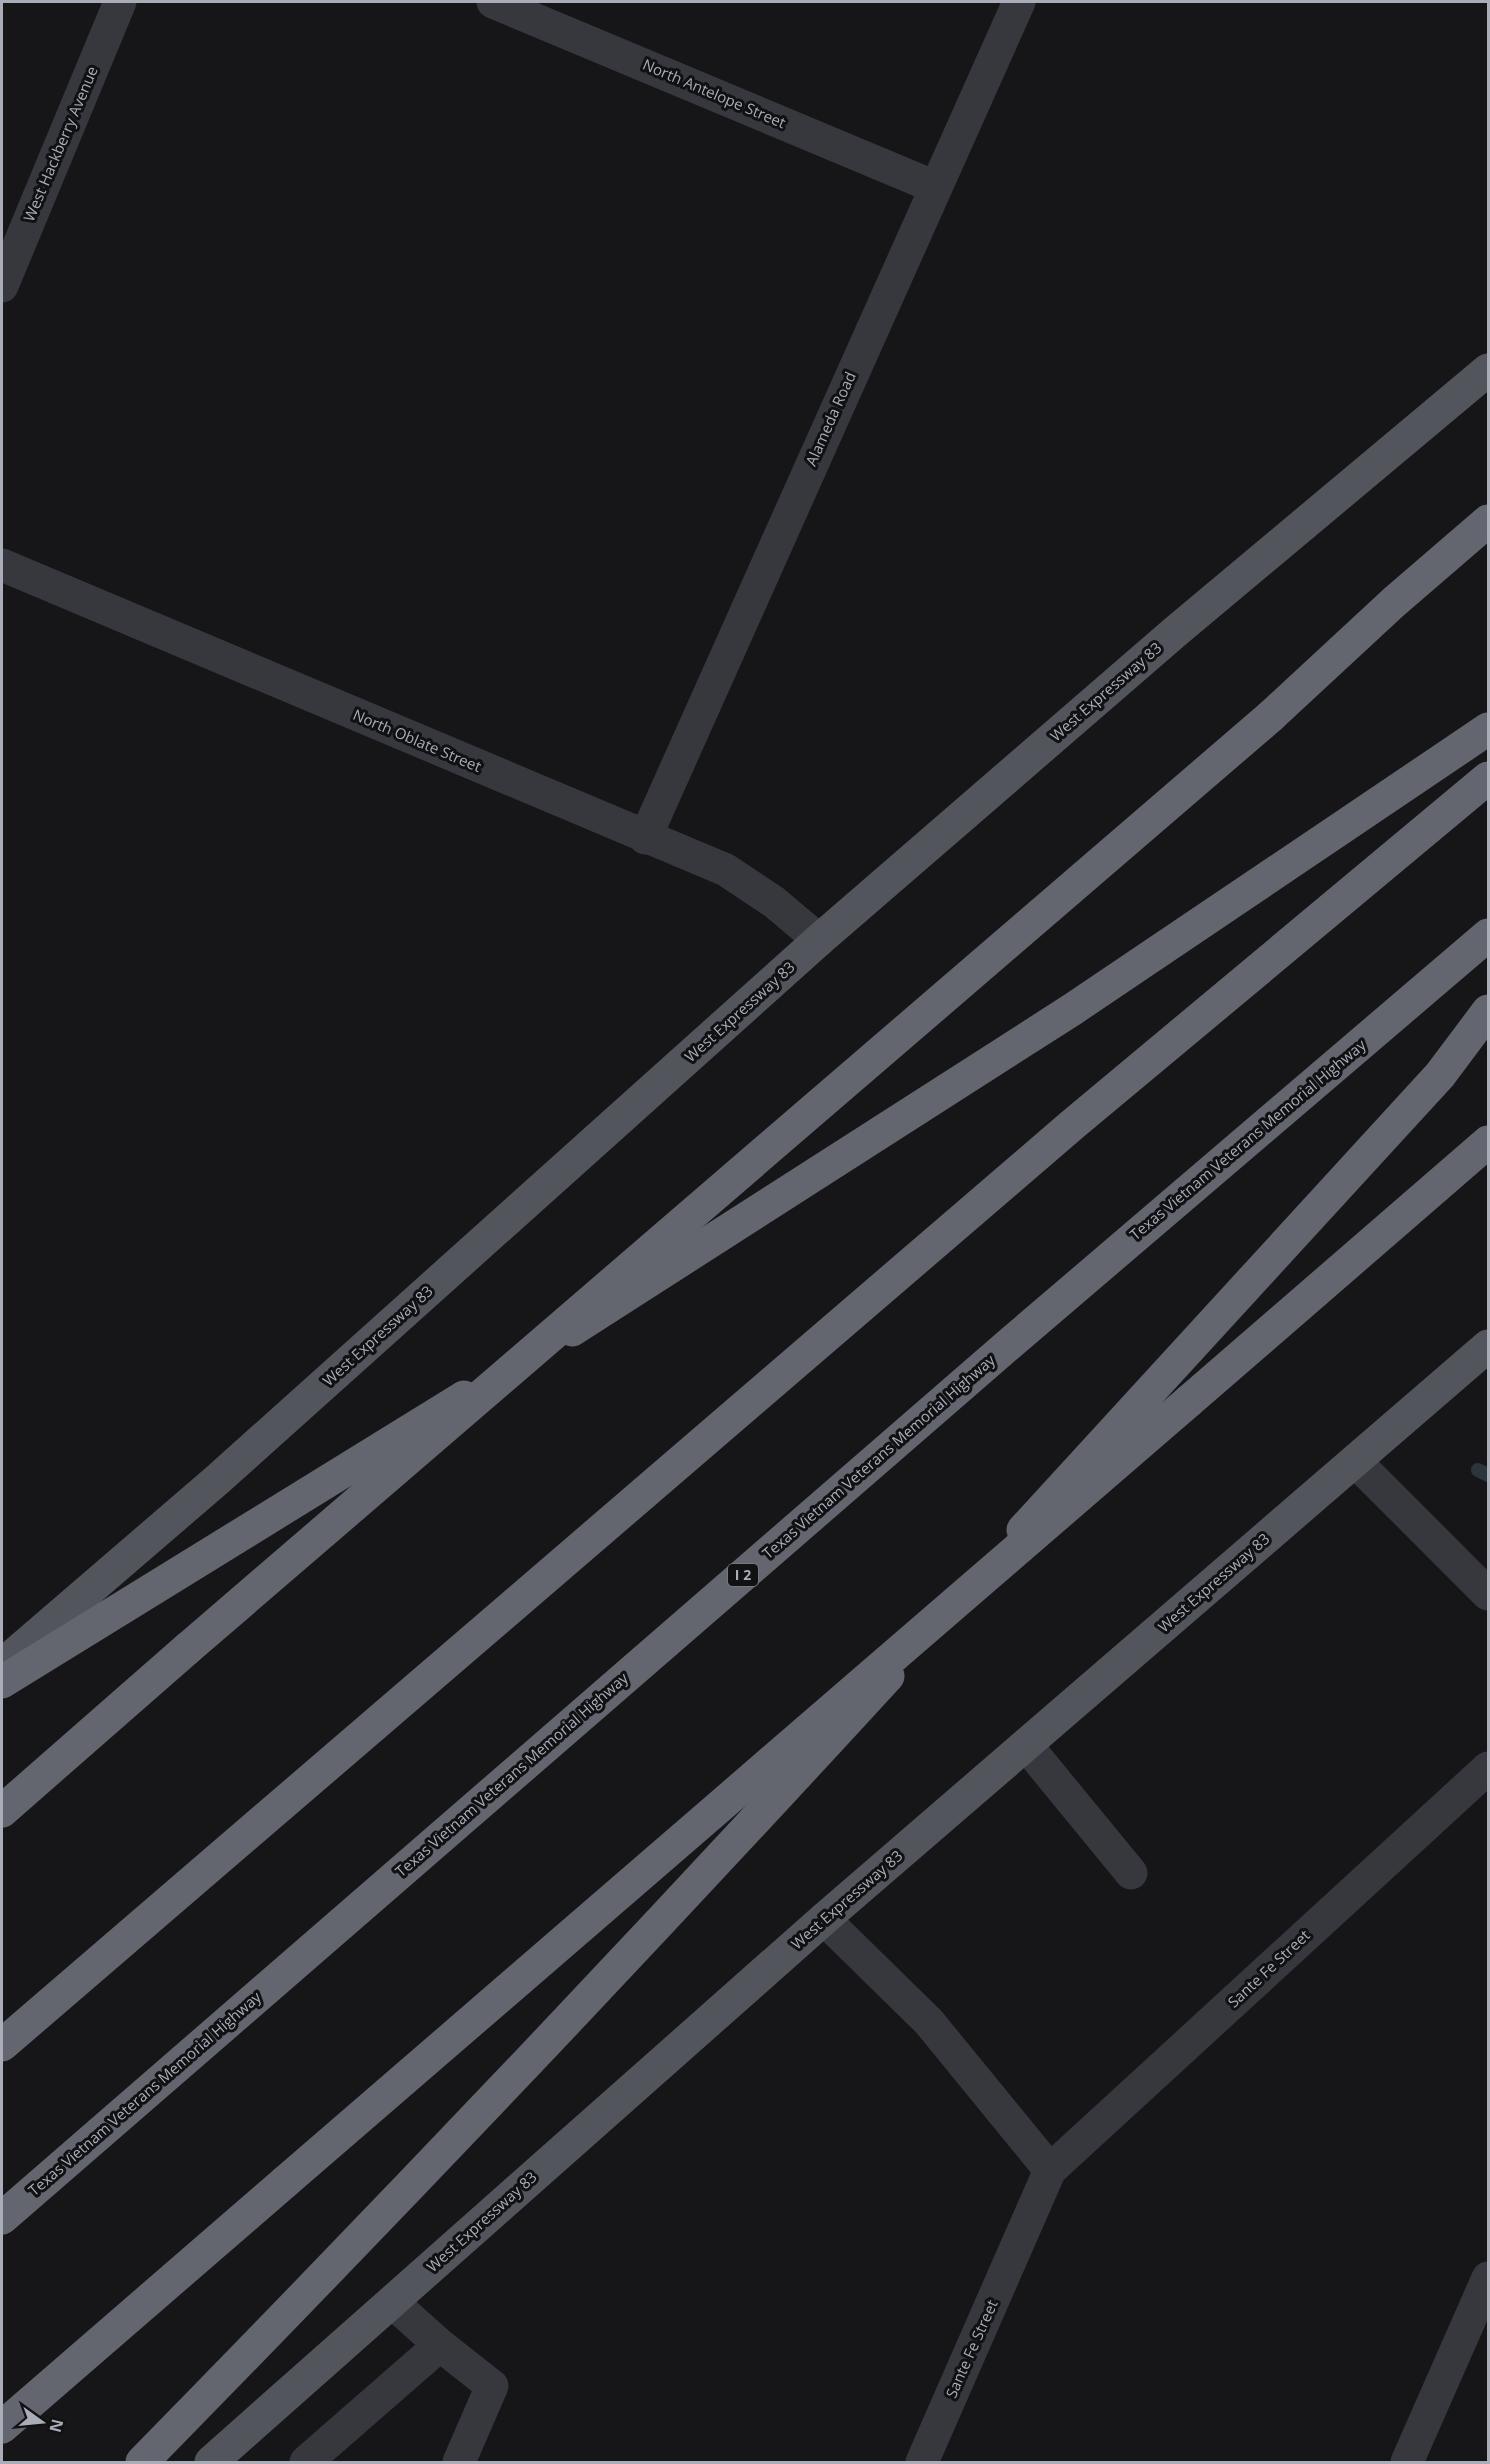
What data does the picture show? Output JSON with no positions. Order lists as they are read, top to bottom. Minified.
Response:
{"streets":{"highway":["Texas Vietnam Veterans Memorial Highway","I 2"],"main road":["West Expressway 83"],"street":["North Antelope Street","West Hackberry Avenue","Alameda Road","North Oblate Street","Sante Fe Street"]},"crossings":[["North Antelope Street","Alameda Road"],["Alameda Road","North Oblate Street"],["West Expressway 83","North Oblate Street"]],"north":"right"}
